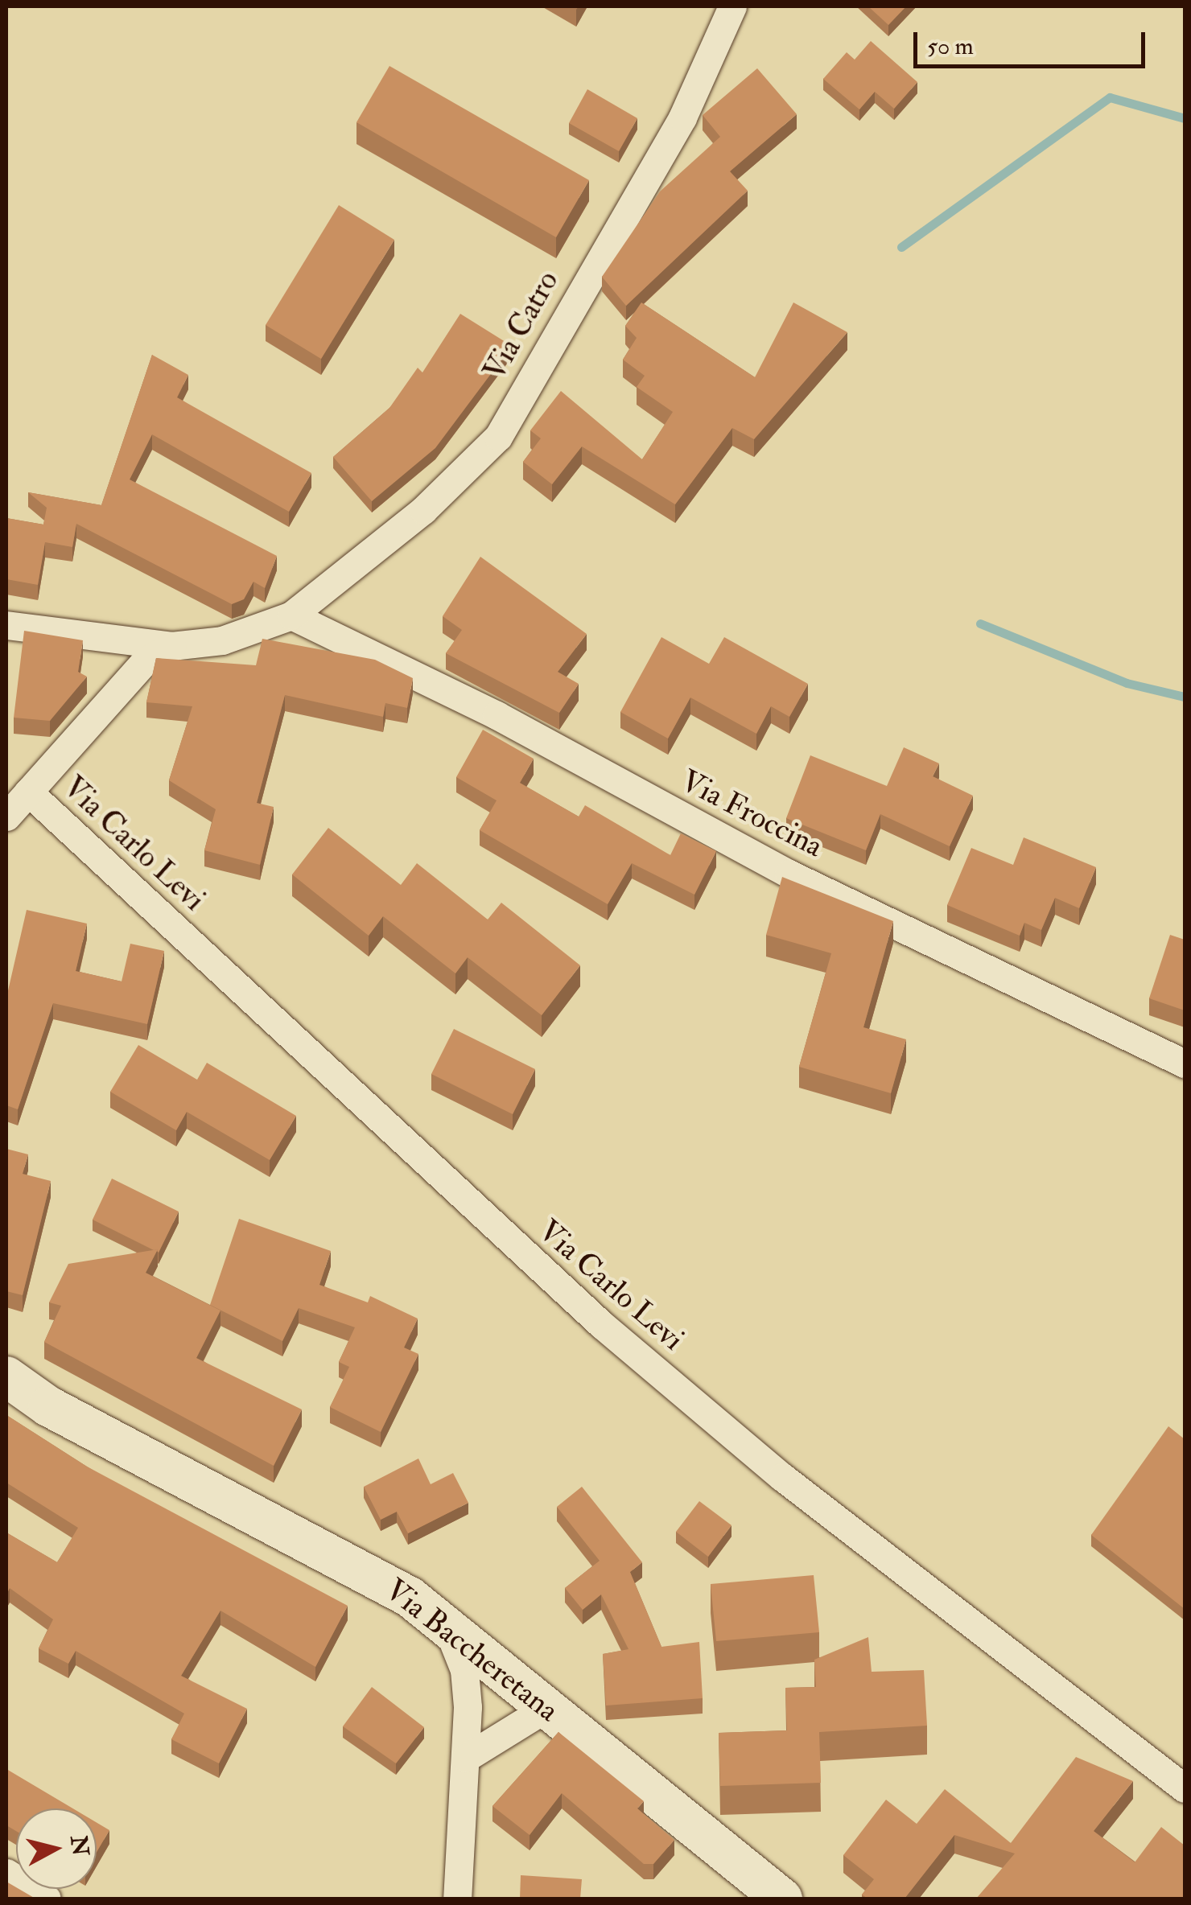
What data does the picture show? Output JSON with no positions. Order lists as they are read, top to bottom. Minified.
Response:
{"streets":{"street":["Via Catro","Via Froccina","Via Carlo Levi","Via Baccheretana"]},"crossings":[["Via Catro","Via Froccina"]],"scale_bar":"50 m","north":"right"}
